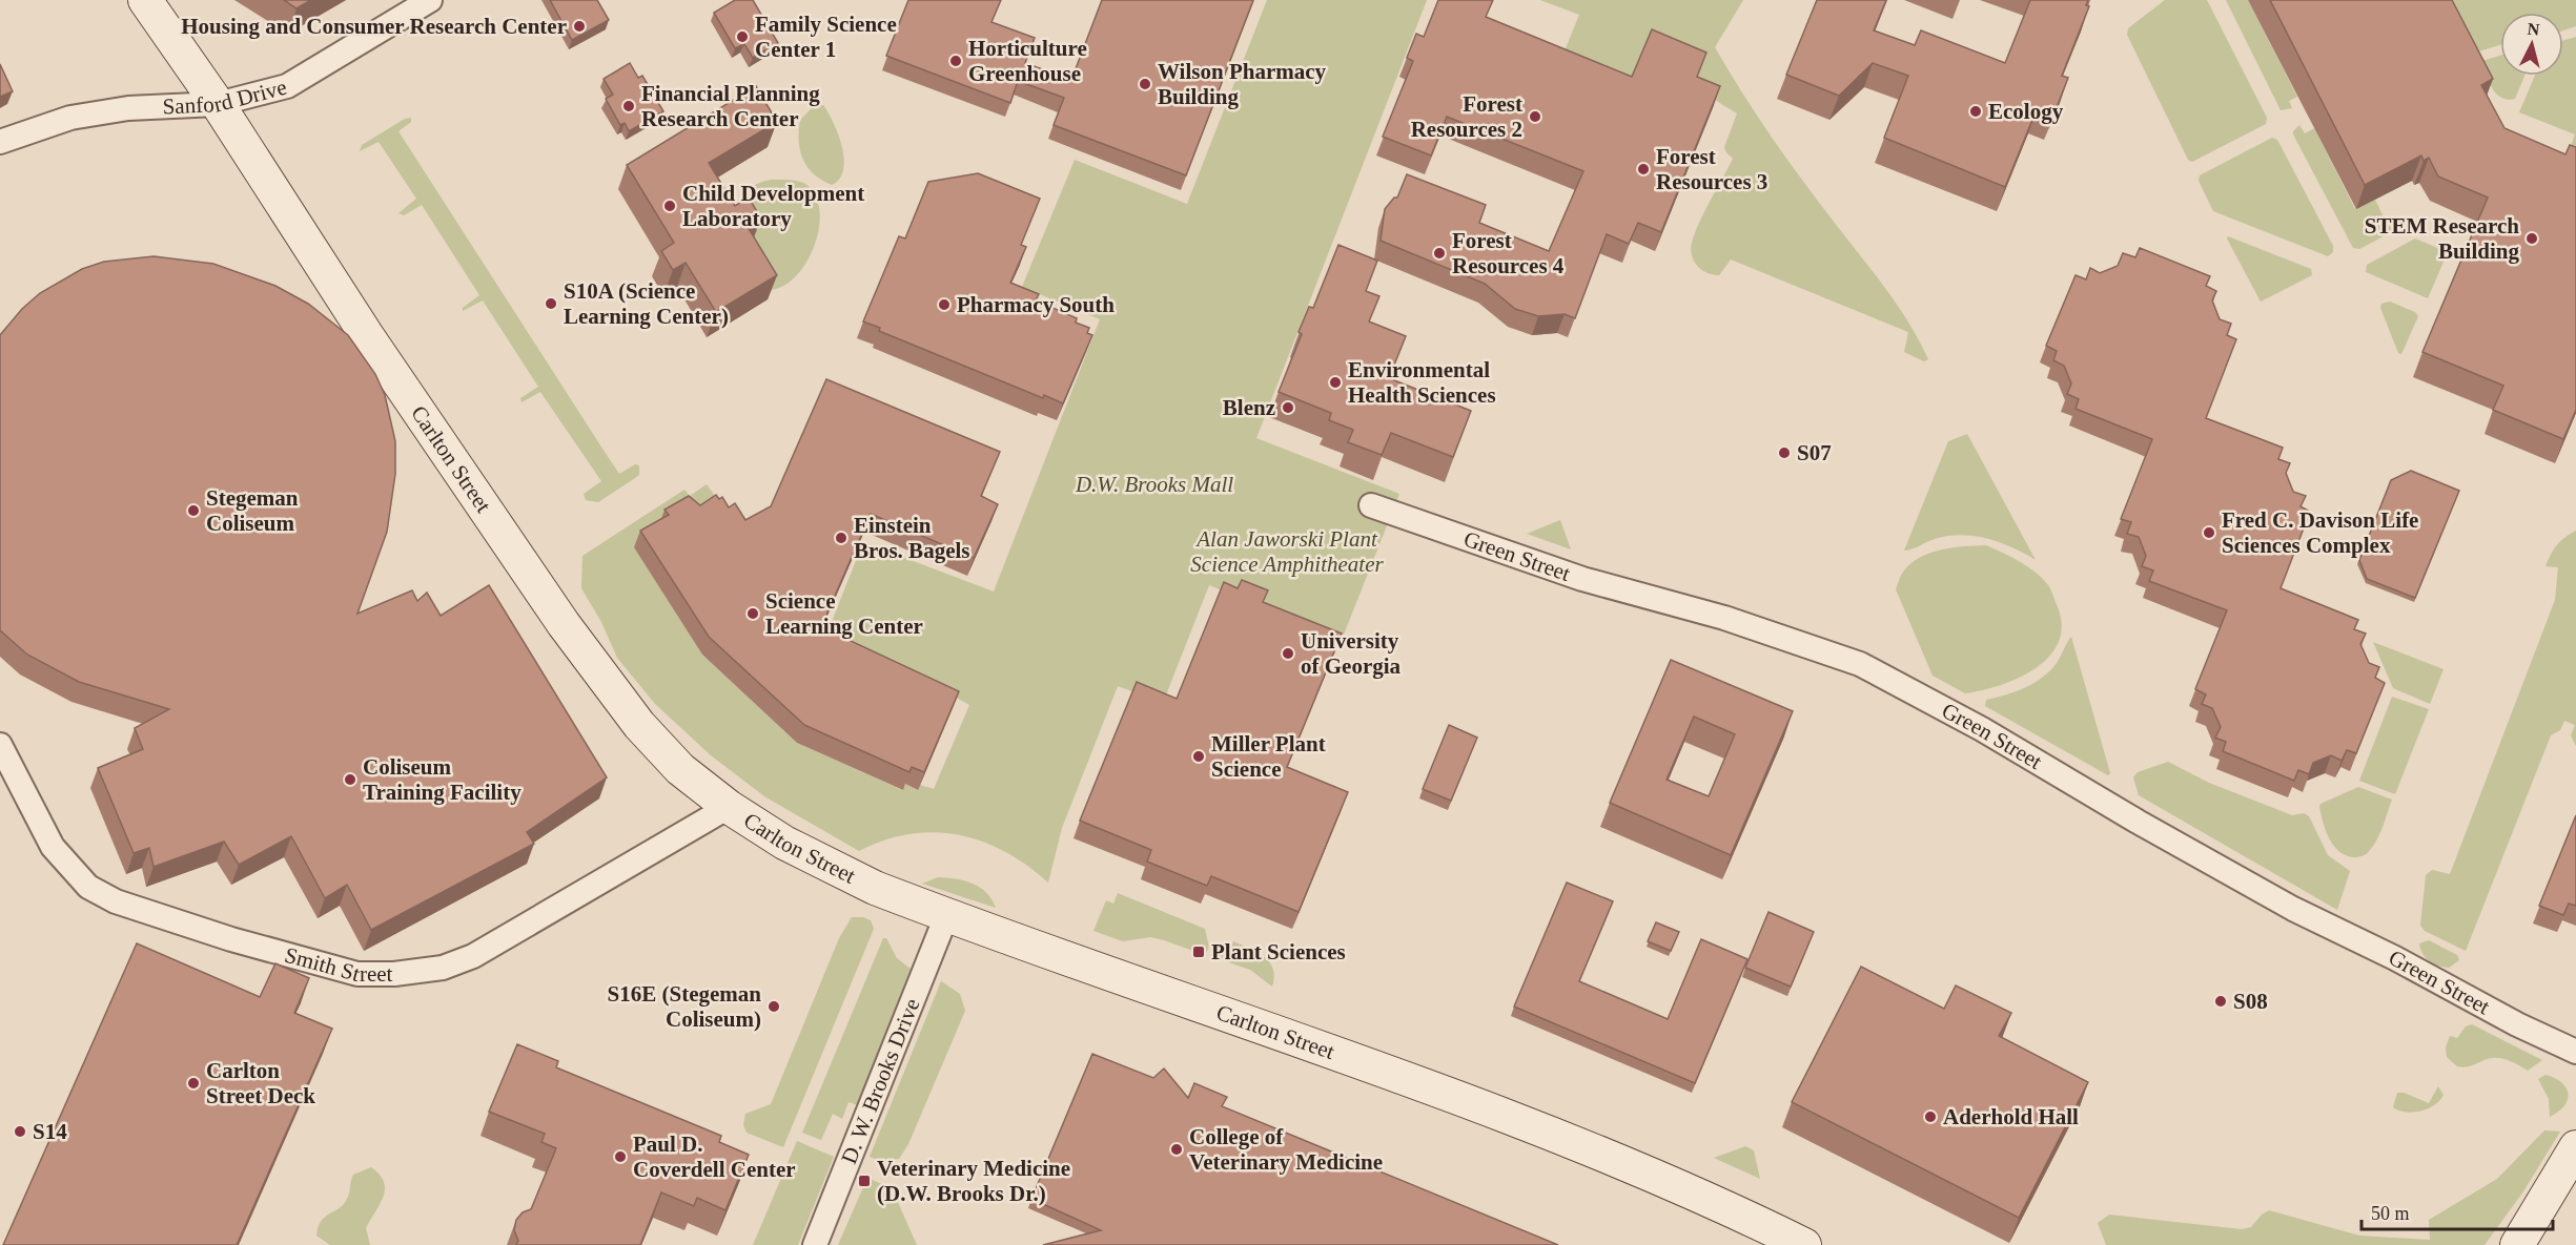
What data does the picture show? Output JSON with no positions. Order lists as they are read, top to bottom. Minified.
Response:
{"streets":{"street":["Sanford Drive","Carlton Street","Green Street","Smith Street","D. W. Brooks Drive"]},"crossings":[["Sanford Drive","Carlton Street"],["Carlton Street","Smith Street"],["Carlton Street","D. W. Brooks Drive"]],"parks":["D.W. Brooks Mall","Alan Jaworski Plant Science Amphitheater"],"places":{"other":["Housing and Consumer Research Center","Family Science Center 1","Horticulture Greenhouse","Wilson Pharmacy Building","Financial Planning Research Center","Ecology","Forest Resources 2","Forest Resources 3","Child Development Laboratory","STEM Research Building","Forest Resources 4","S10A (Science Learning Center)","Pharmacy South","Environmental Health Sciences","Blenz","S07","Stegeman Coliseum","Fred C. Davison Life Sciences Complex","Einstein Bros. Bagels","Science Learning Center","University of Georgia","Miller Plant Science","Coliseum Training Facility","S08","S16E (Stegeman Coliseum)","Carlton Street Deck","Aderhold Hall","S14","College of Veterinary Medicine","Paul D. Coverdell Center"],"transit":["Plant Sciences","Veterinary Medicine (D.W. Brooks Dr.)"]},"scale_bar":"50 m","north":"top"}
